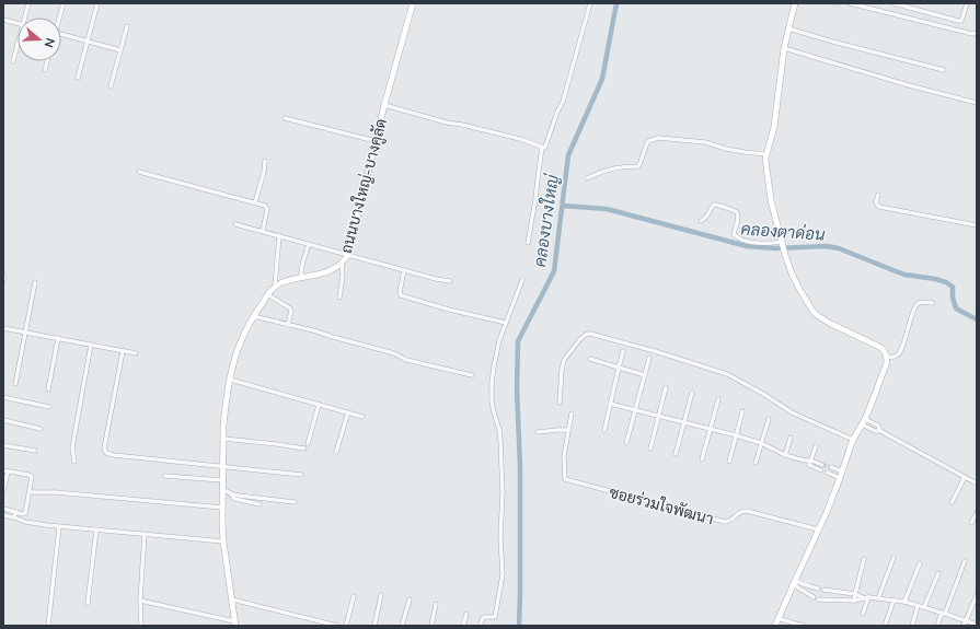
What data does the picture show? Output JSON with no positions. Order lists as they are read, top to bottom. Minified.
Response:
{"streets":{"street":["ถนนบางใหญ่-บางคูลัด","ซอยร่วมใจพัฒนา"]},"water":["คลองบางใหญ่","คลองตาด่อน"],"north":"right"}
